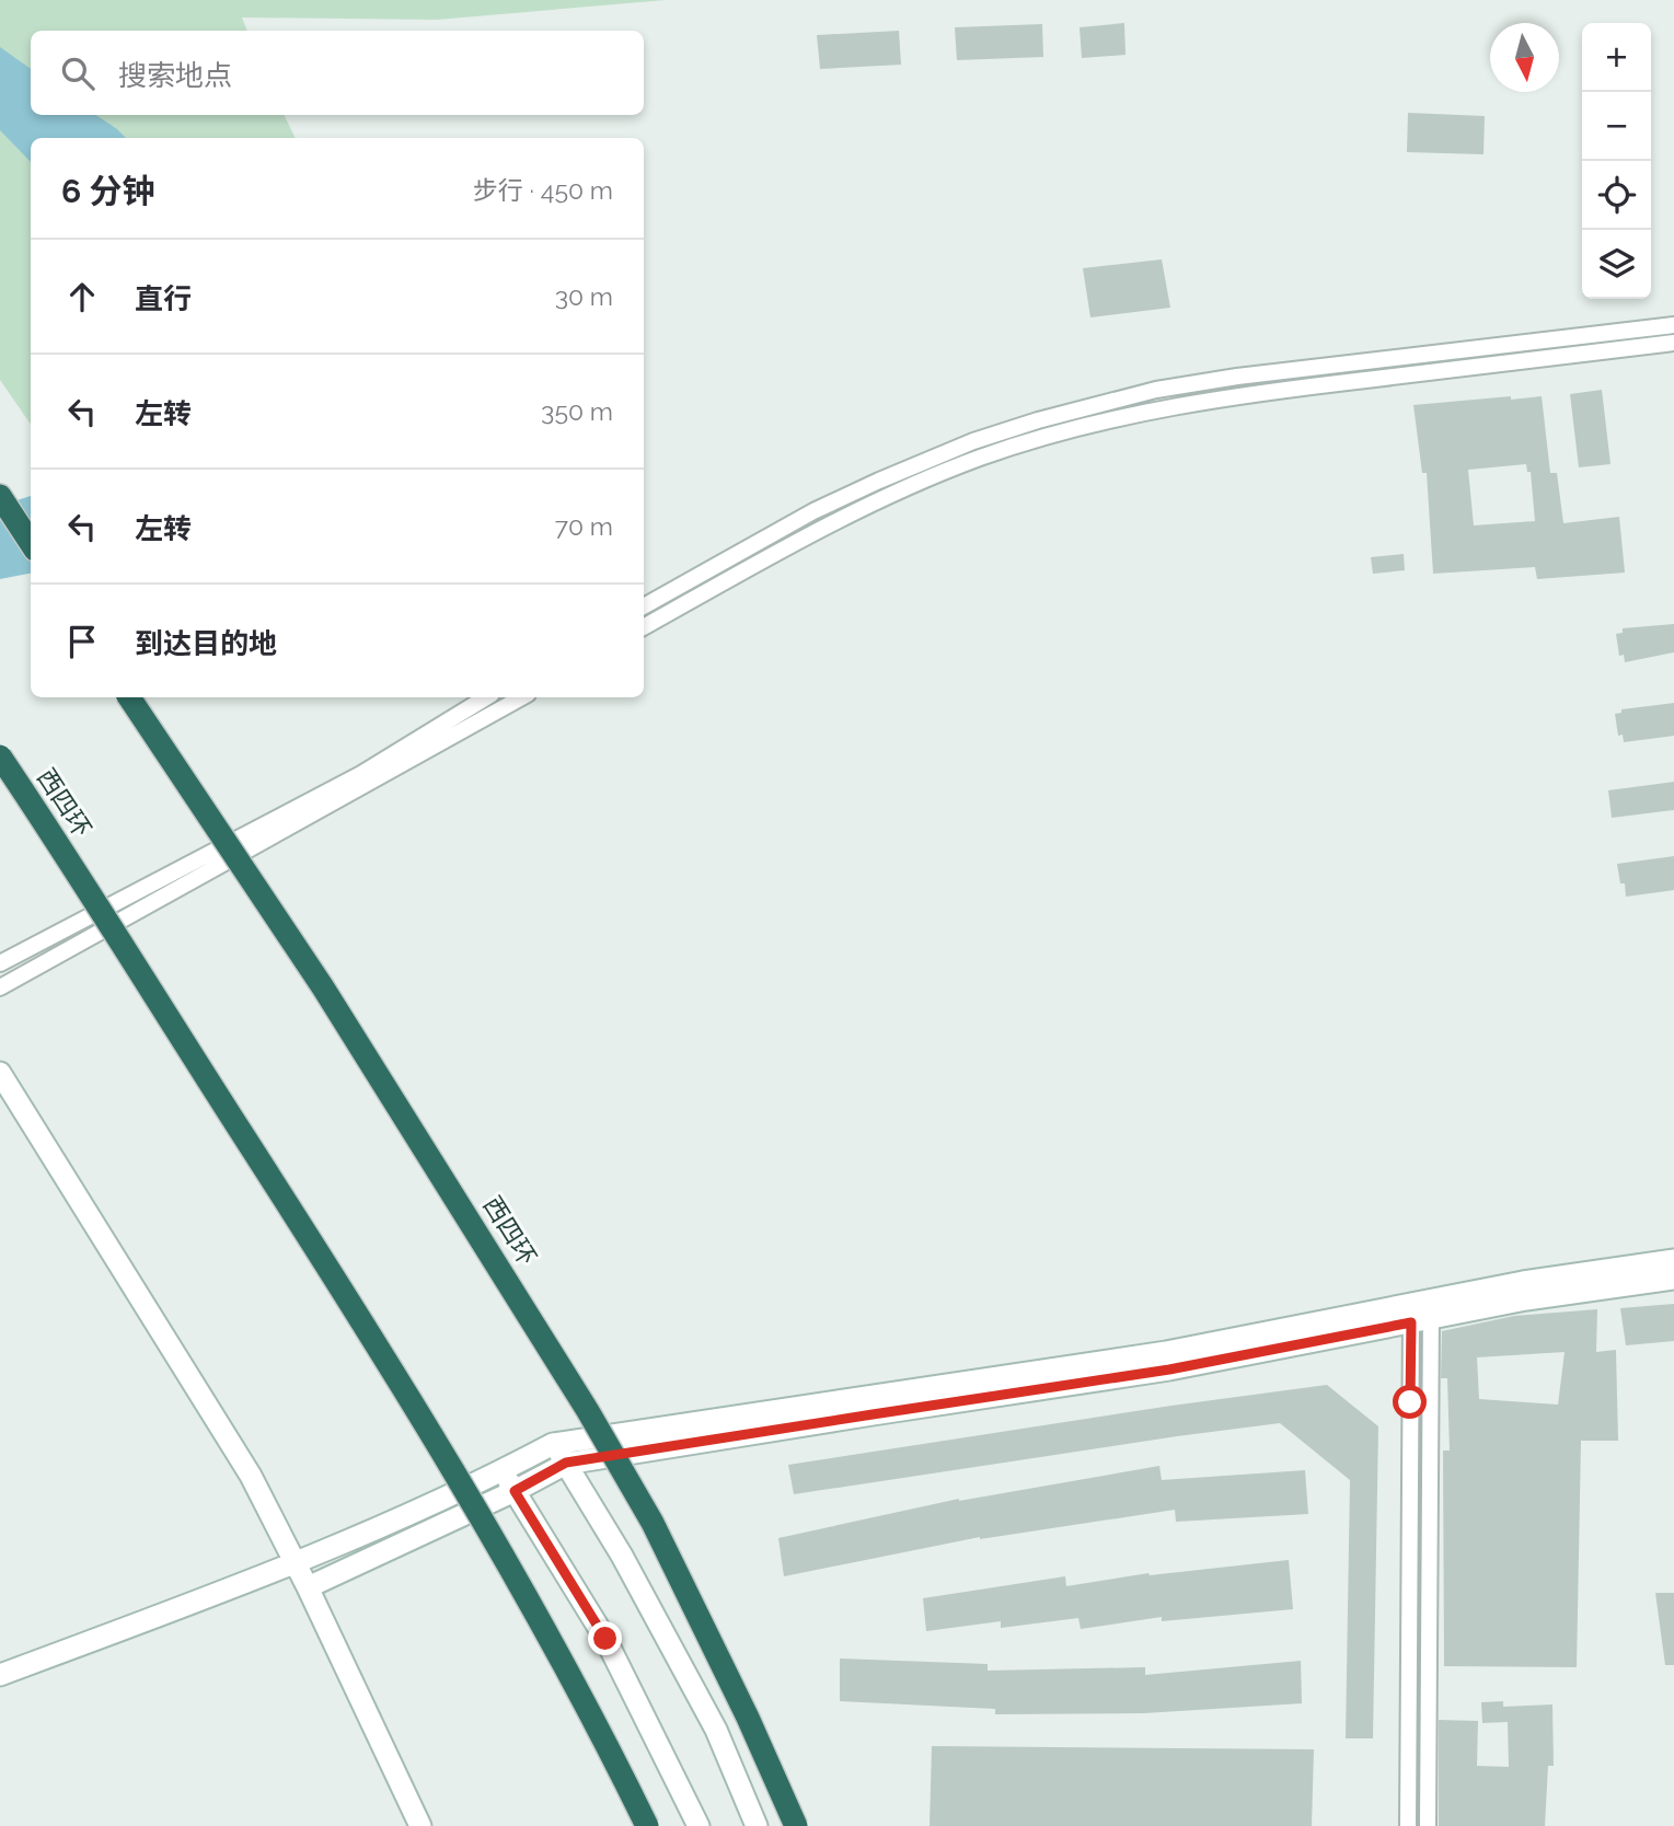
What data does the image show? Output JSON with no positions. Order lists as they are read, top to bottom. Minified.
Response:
{"streets":{"highway":["西四环"]},"north":"bottom","page":{"map_buttons":["+","−"],"search":"搜索地点","heading":["6 分钟","步行 · 450 m"],"list":[["直行","30 m"],["左转","350 m"],["左转","70 m"],"到达目的地"]}}
